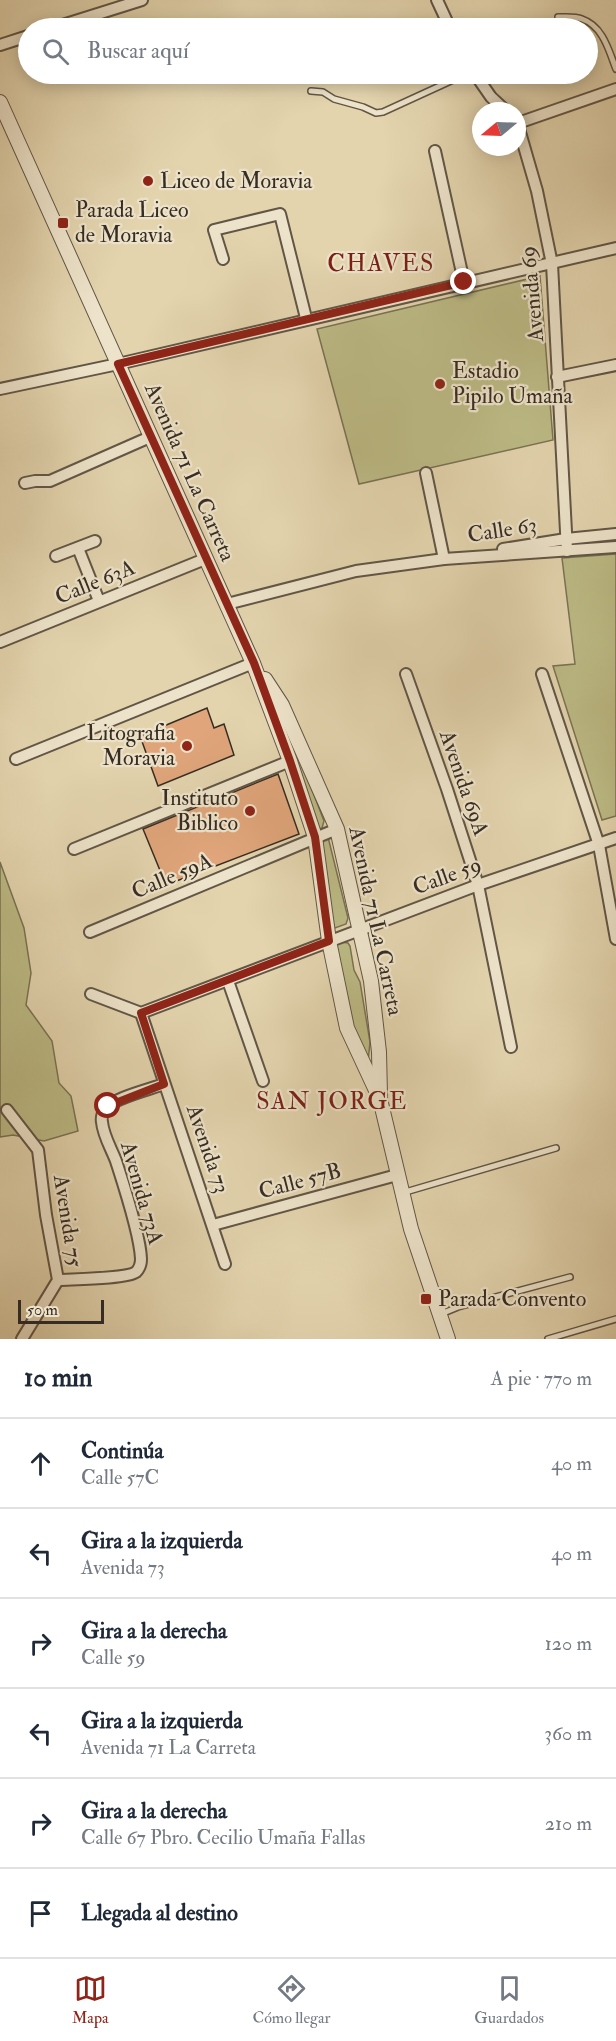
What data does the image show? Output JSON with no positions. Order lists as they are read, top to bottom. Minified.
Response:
{"streets":{"street":["Avenida 69","Avenida 71 La Carreta","Calle 63","Calle 63A","Avenida 69A","Calle 59A","Calle 59","Avenida 73","Calle 57B","Avenida 73A","Avenida 75"]},"crossings":[["Avenida 69","Calle 63"],["Avenida 71 La Carreta","Calle 63A"],["Avenida 71 La Carreta","Calle 59A"],["Avenida 71 La Carreta","Calle 59"],["Avenida 71 La Carreta","Calle 57B"],["Avenida 69A","Calle 59"],["Calle 59","Avenida 73"],["Avenida 73","Calle 57B"],["Avenida 73","Avenida 73A"],["Avenida 73A","Avenida 75"]],"districts":["CHAVES","SAN JORGE"],"places":{"other":["Liceo de Moravia","Estadio Pipilo Umaña","Litografia Moravia","Instituto Biblico"],"transit":["Parada Liceo de Moravia","Parada Convento"]},"scale_bar":"50 m","north":"left","page":{"search":"Buscar aquí","scale":"50 m","heading":["10 min","A pie · 770 m"],"list":[["Continúa","Calle 57C","40 m"],["Gira a la izquierda","Avenida 73","40 m"],["Gira a la derecha","Calle 59","120 m"],["Gira a la izquierda","Avenida 71 La Carreta","360 m"],["Gira a la derecha","Calle 67 Pbro. Cecilio Umaña Fallas","210 m"],"Llegada al destino"],"nav":["Mapa","Cómo llegar","Guardados"]}}
